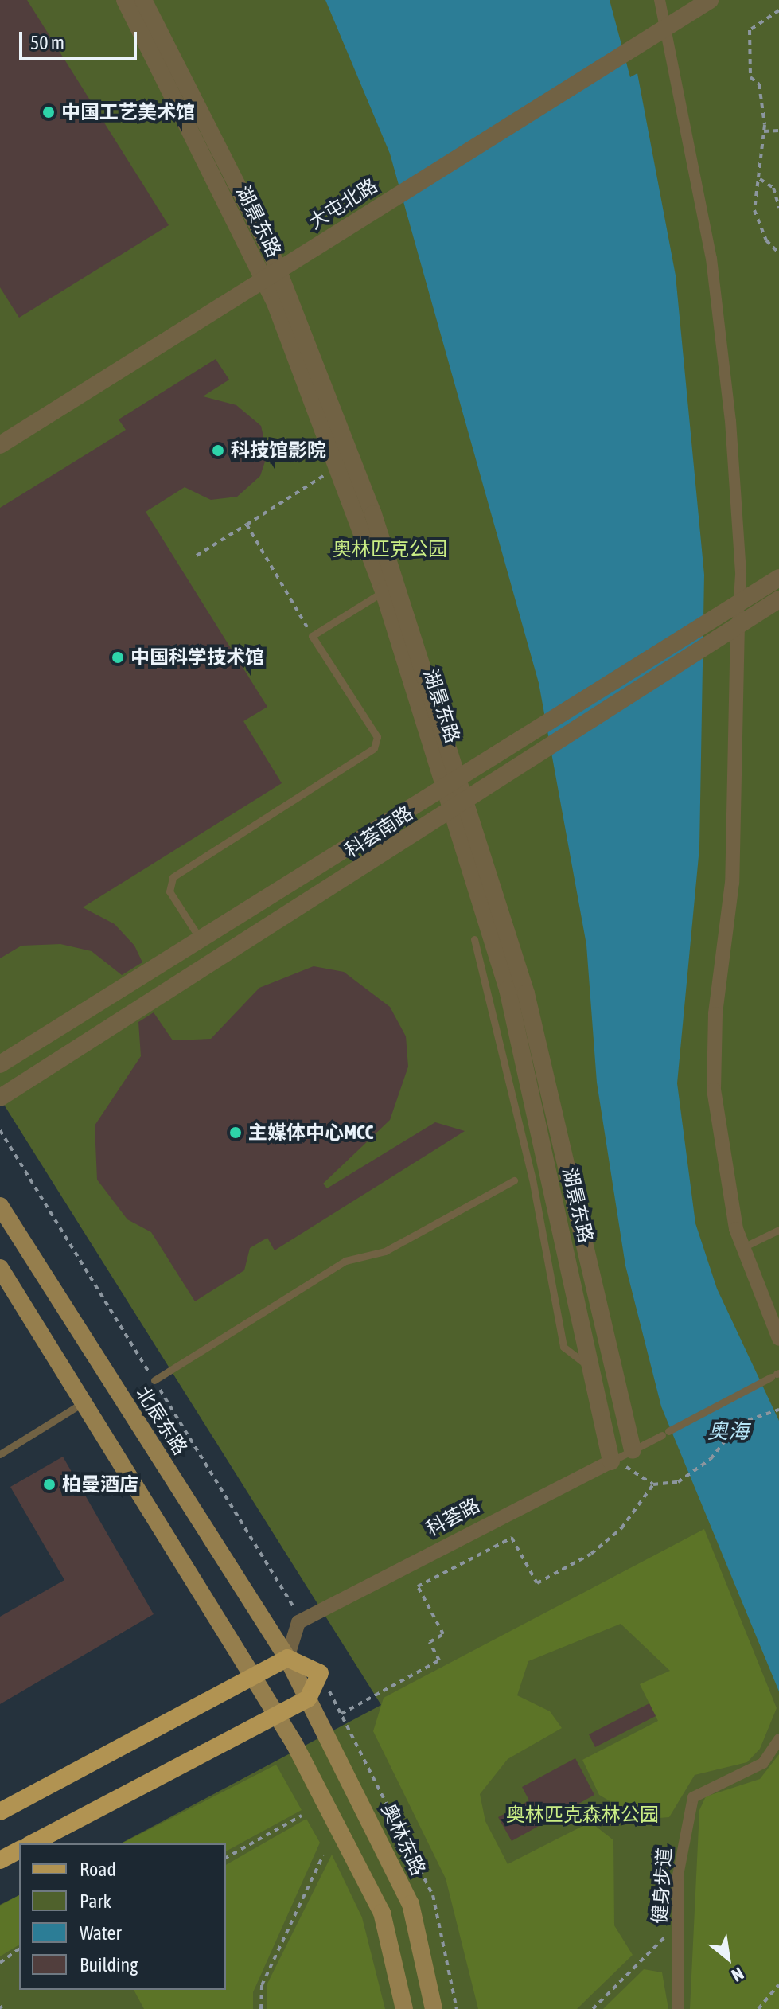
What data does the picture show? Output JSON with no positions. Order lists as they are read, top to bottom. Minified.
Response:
{"streets":{"main road":["北辰东路","奥林东路"],"street":["大屯北路","湖景东路","科荟南路","科荟路","健身步道"]},"crossings":[["大屯北路","湖景东路"],["湖景东路","科荟南路"],["湖景东路","科荟路"],["北辰东路","奥林东路"]],"water":["奥海"],"parks":["奥林匹克公园","奥林匹克森林公园"],"places":["中国工艺美术馆","科技馆影院","中国科学技术馆","主媒体中心MCC","柏曼酒店"],"legend":["Road","Park","Water","Building"],"scale_bar":"50 m","north":"bottom right"}
